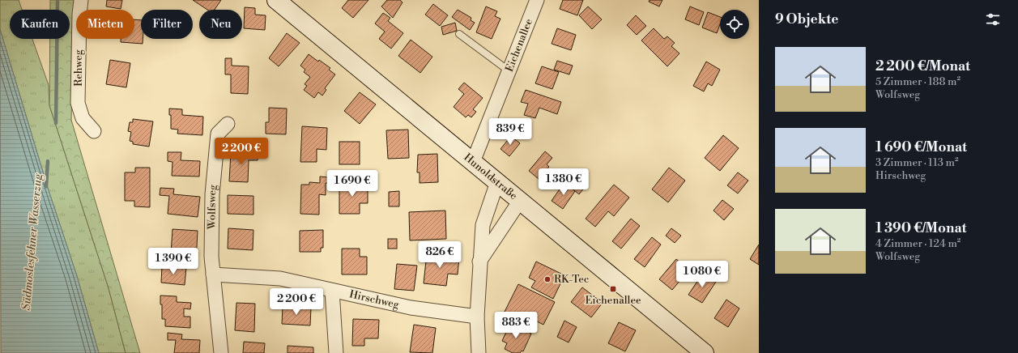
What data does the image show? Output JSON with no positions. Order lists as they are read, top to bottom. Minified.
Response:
{"streets":{"street":["Eichenallee","Rehweg","Hunoldstraße","Wolfsweg","Hirschweg"]},"crossings":[["Eichenallee","Hunoldstraße"],["Wolfsweg","Hirschweg"]],"water":["Südmoslesfehner Wasserzug"],"places":{"other":["RK-Tec"],"transit":["Eichenallee"]},"page":{"heading":"9 Objekte","chip":["Kaufen","Mieten","Filter","Neu"],"list":[{"name":"2 200 €/Monat","note":"5 Zimmer · 188 m² · Wolfsweg"},{"name":"1 690 €/Monat","note":"3 Zimmer · 113 m² · Hirschweg"},{"name":"1 390 €/Monat","note":"4 Zimmer · 124 m² · Wolfsweg"}],"price":["839 €","2 200 €","1 380 €","1 690 €","826 €","1 390 €","1 080 €","2 200 €","883 €"]}}
